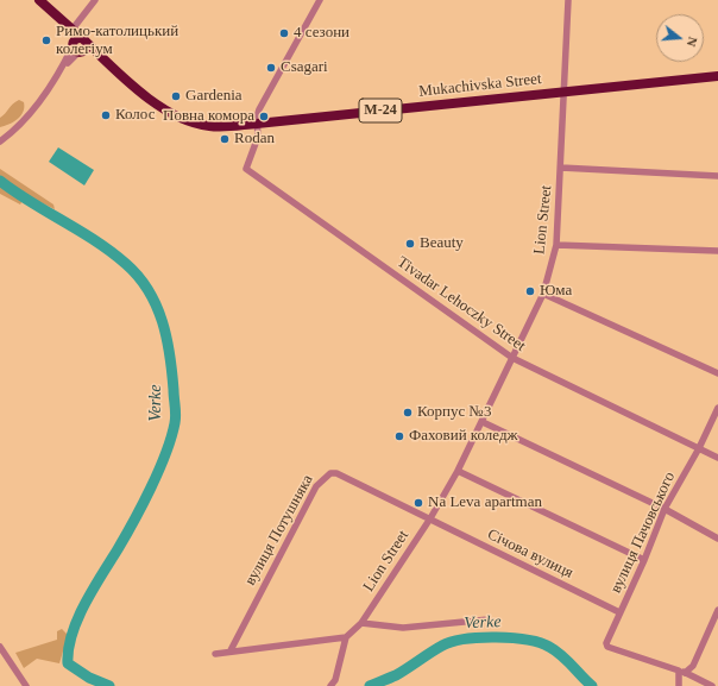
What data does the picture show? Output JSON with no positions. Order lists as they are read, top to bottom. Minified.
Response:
{"streets":{"highway":["Mukachivska Street","М-24"],"street":["Lion Street","Tivadar Lehoczky Street","вулиця Потушняка","вулиця Пачовського","Січова вулиця"]},"crossings":[["Mukachivska Street","Lion Street"],["Mukachivska Street","Tivadar Lehoczky Street"],["Lion Street","Tivadar Lehoczky Street"],["Lion Street","вулиця Потушняка"],["Lion Street","Січова вулиця"],["Tivadar Lehoczky Street","вулиця Пачовського"],["вулиця Потушняка","Січова вулиця"],["вулиця Пачовського","Січова вулиця"]],"water":["Verke"],"places":["4 сезони","Римо-католицький колегіум","Csagari","Gardenia","Колос","Повна комора","Rodan","Beauty","Юма","Корпус №3","Фаховий коледж","Na Leva apartman"],"north":"right"}
